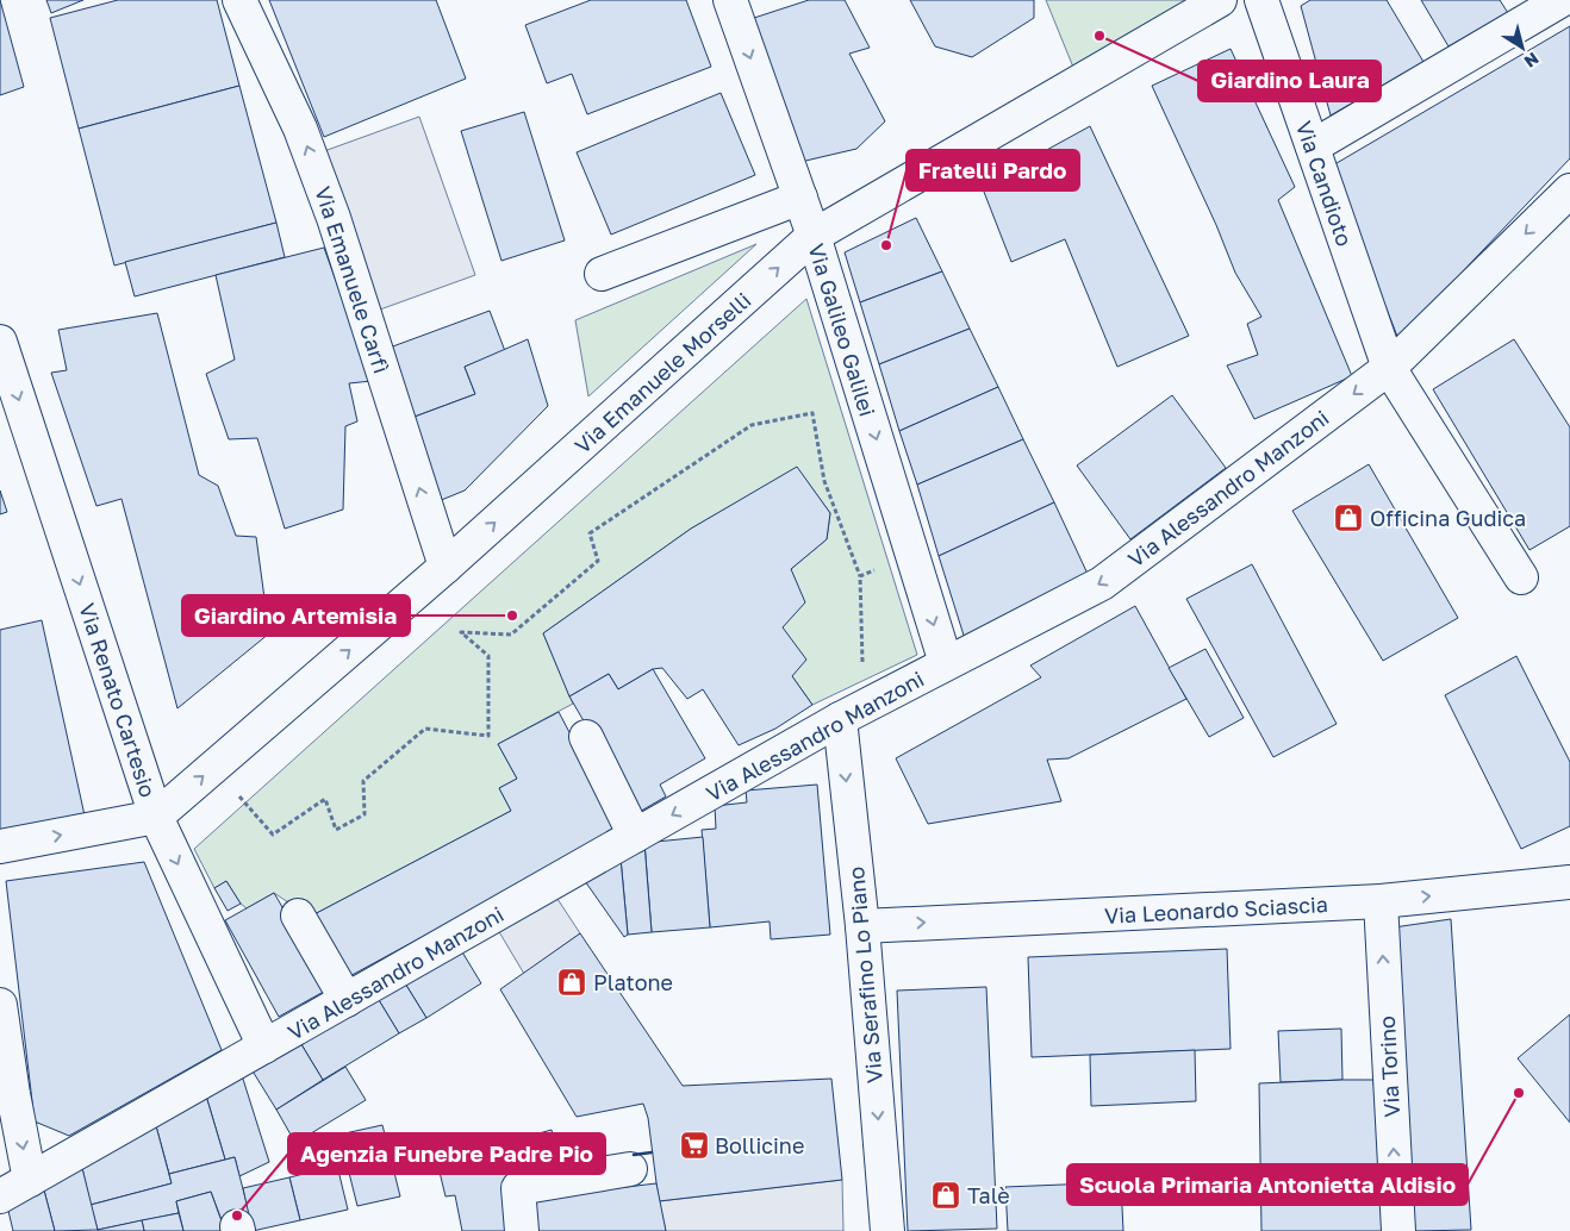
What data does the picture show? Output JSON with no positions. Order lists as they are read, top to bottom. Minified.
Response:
{"streets":{"street":["Via Candioto","Via Emanuele Carfì","Via Galileo Galilei","Via Emanuele Morselli","Via Alessandro Manzoni","Via Renato Cartesio","Via Leonardo Sciascia","Via Serafino Lo Piano","Via Torino"]},"crossings":[["Via Candioto","Via Alessandro Manzoni"],["Via Emanuele Carfì","Via Emanuele Morselli"],["Via Galileo Galilei","Via Emanuele Morselli"],["Via Galileo Galilei","Via Alessandro Manzoni"],["Via Emanuele Morselli","Via Renato Cartesio"],["Via Alessandro Manzoni","Via Renato Cartesio"],["Via Alessandro Manzoni","Via Serafino Lo Piano"],["Via Leonardo Sciascia","Via Serafino Lo Piano"],["Via Leonardo Sciascia","Via Torino"]],"one_way":["Via Emanuele Carfì","Via Galileo Galilei","Via Emanuele Morselli","Via Alessandro Manzoni","Via Leonardo Sciascia","Via Serafino Lo Piano","Via Torino"],"places":{"other":["Giardino Laura","Fratelli Pardo","Giardino Artemisia","Scuola Primaria Antonietta Aldisio","Agenzia Funebre Padre Pio"],"shop":["Officina Gudica","Platone","Talè"],"supermarket":["Bollicine"]},"north":"bottom right"}
